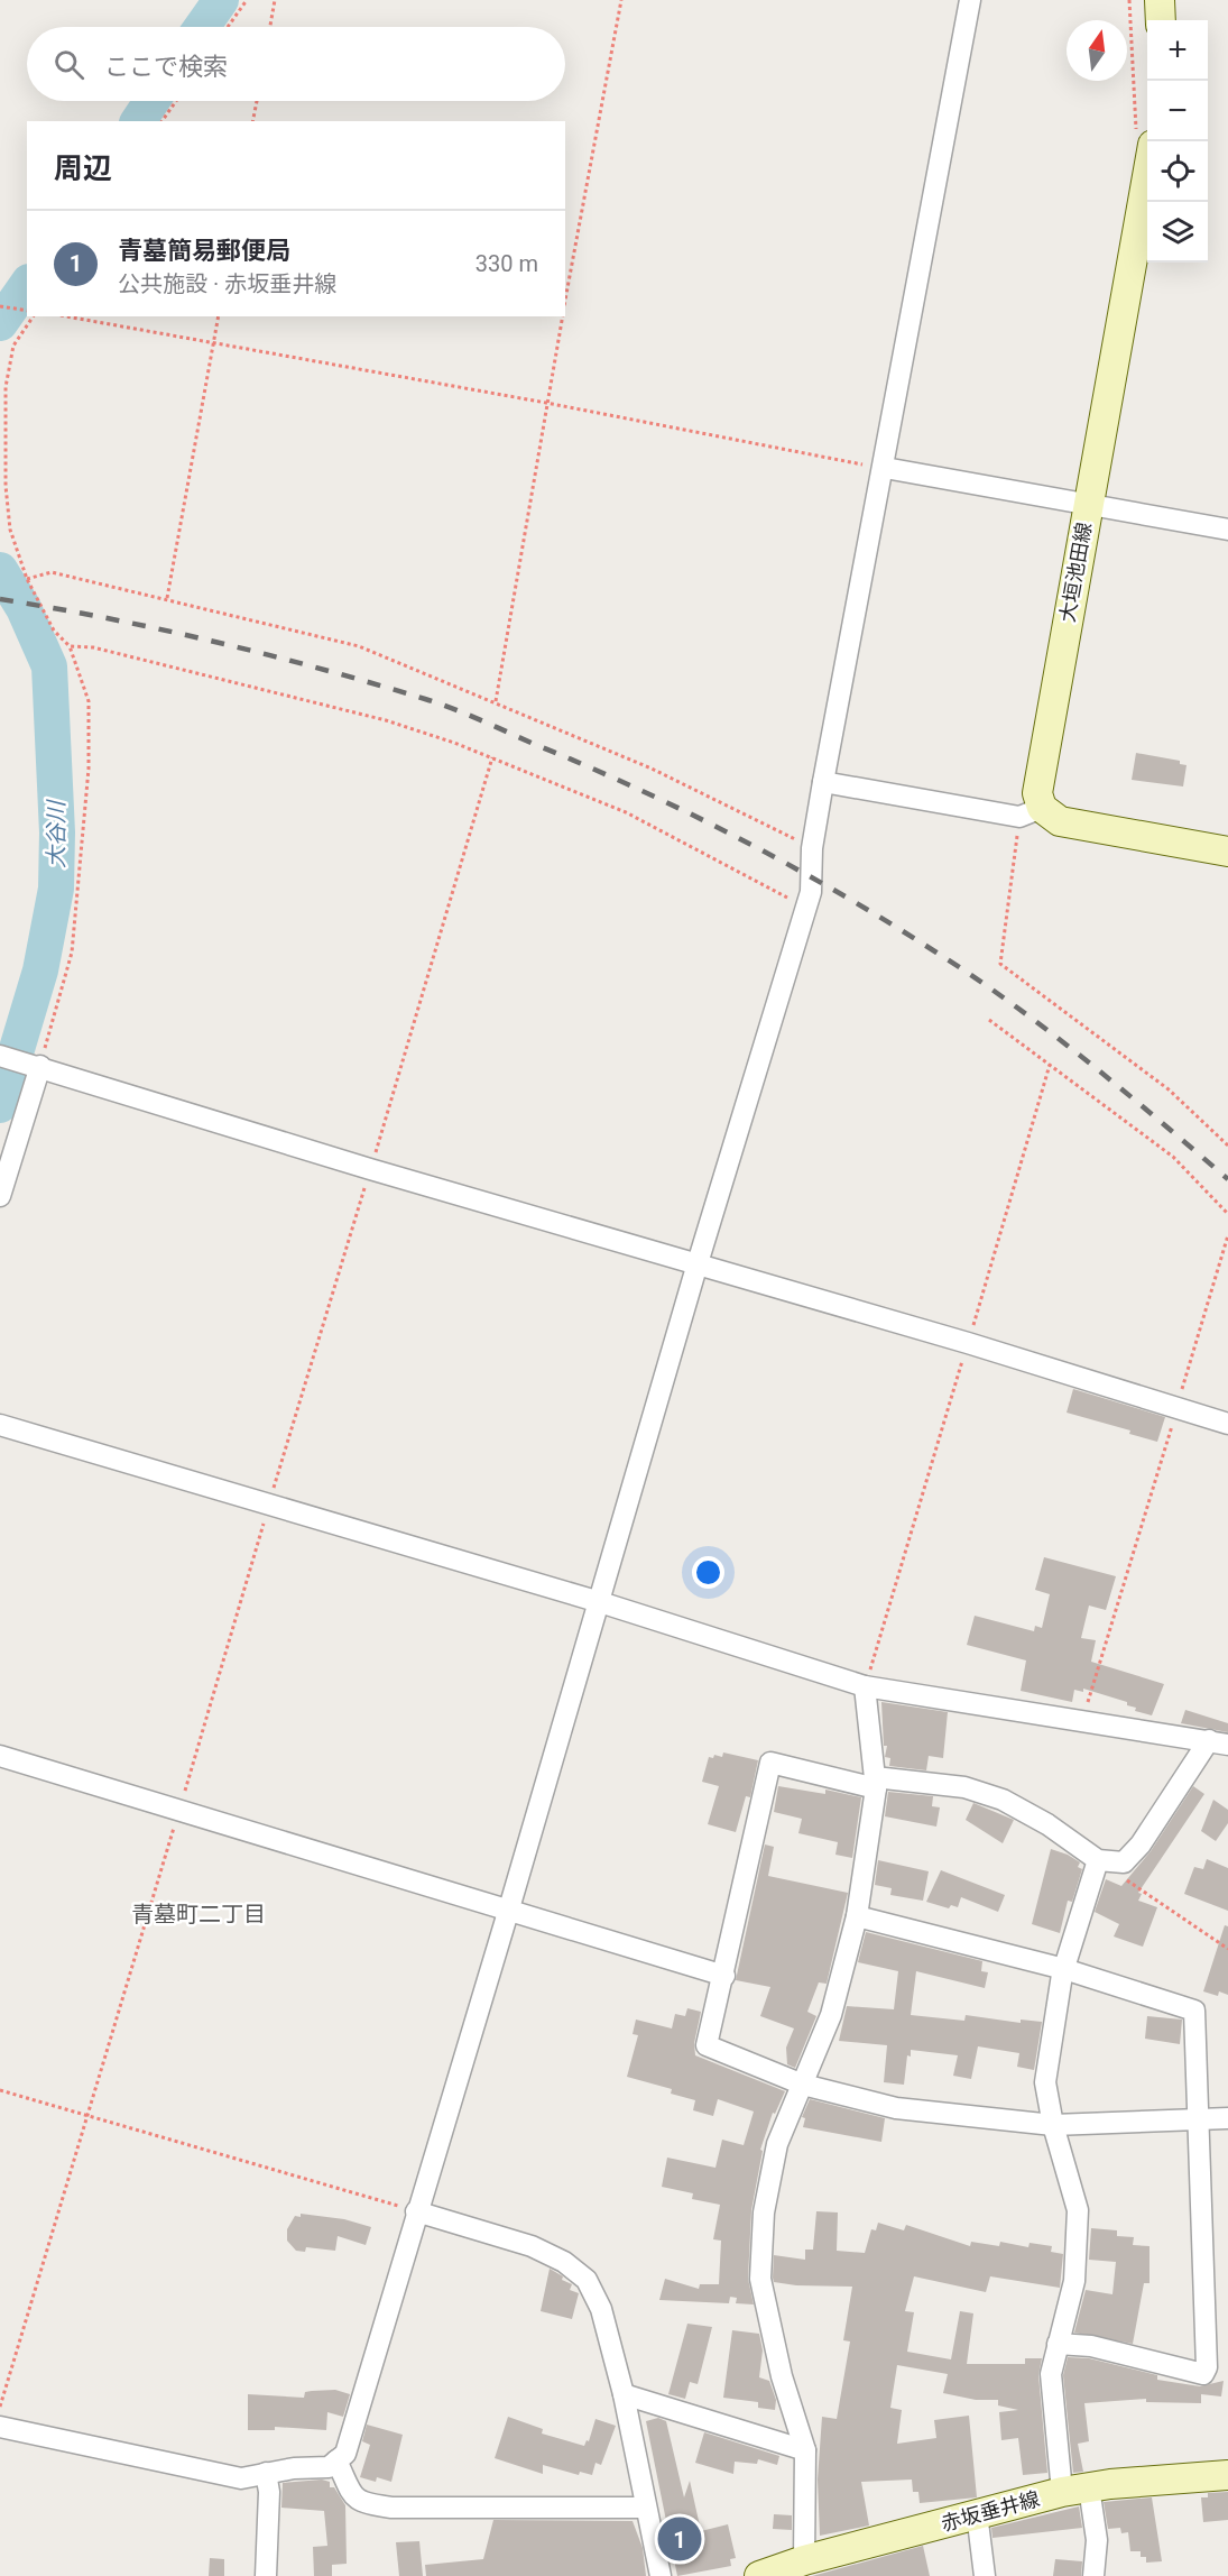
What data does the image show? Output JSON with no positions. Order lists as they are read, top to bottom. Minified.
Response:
{"streets":{"main road":["大垣池田線","赤坂垂井線"]},"districts":["青墓町二丁目"],"water":["大谷川"],"north":"top","page":{"map_buttons":["+","−"],"search":"ここで検索","heading":"周辺","list":[{"mark":"1","name":"青墓簡易郵便局","note":"公共施設 · 赤坂垂井線","value":"330 m"}],"pins":"1"}}
